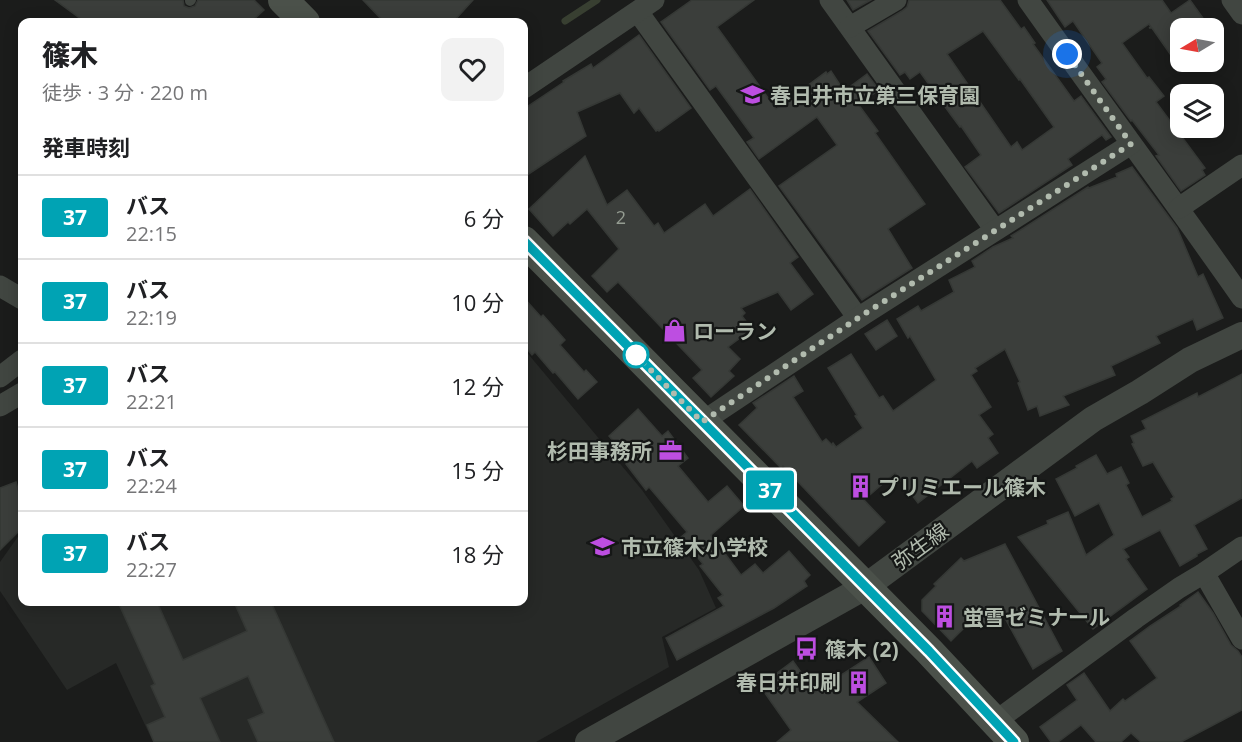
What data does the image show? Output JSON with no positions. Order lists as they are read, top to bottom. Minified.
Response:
{"streets":{"street":["弥生線"]},"places":{"school or university":["春日井市立第三保育園","市立篠木小学校"],"shop":["ローラン"],"office":["杉田事務所"],"building":["プリミエール篠木","蛍雪ゼミナール","春日井印刷"],"bus stop":["篠木 (2)"]},"lines":["bus line 37"],"house_numbers":["2"],"north":"left","page":{"on_map":"37","heading":[["篠木","徒歩 · 3 分 · 220 m"],"発車時刻"],"list":[{"mark":"37","name":"バス","note":"22:15","value":"6 分"},{"mark":"37","name":"バス","note":"22:19","value":"10 分"},{"mark":"37","name":"バス","note":"22:21","value":"12 分"},{"mark":"37","name":"バス","note":"22:24","value":"15 分"},{"mark":"37","name":"バス","note":"22:27","value":"18 分"}]}}
